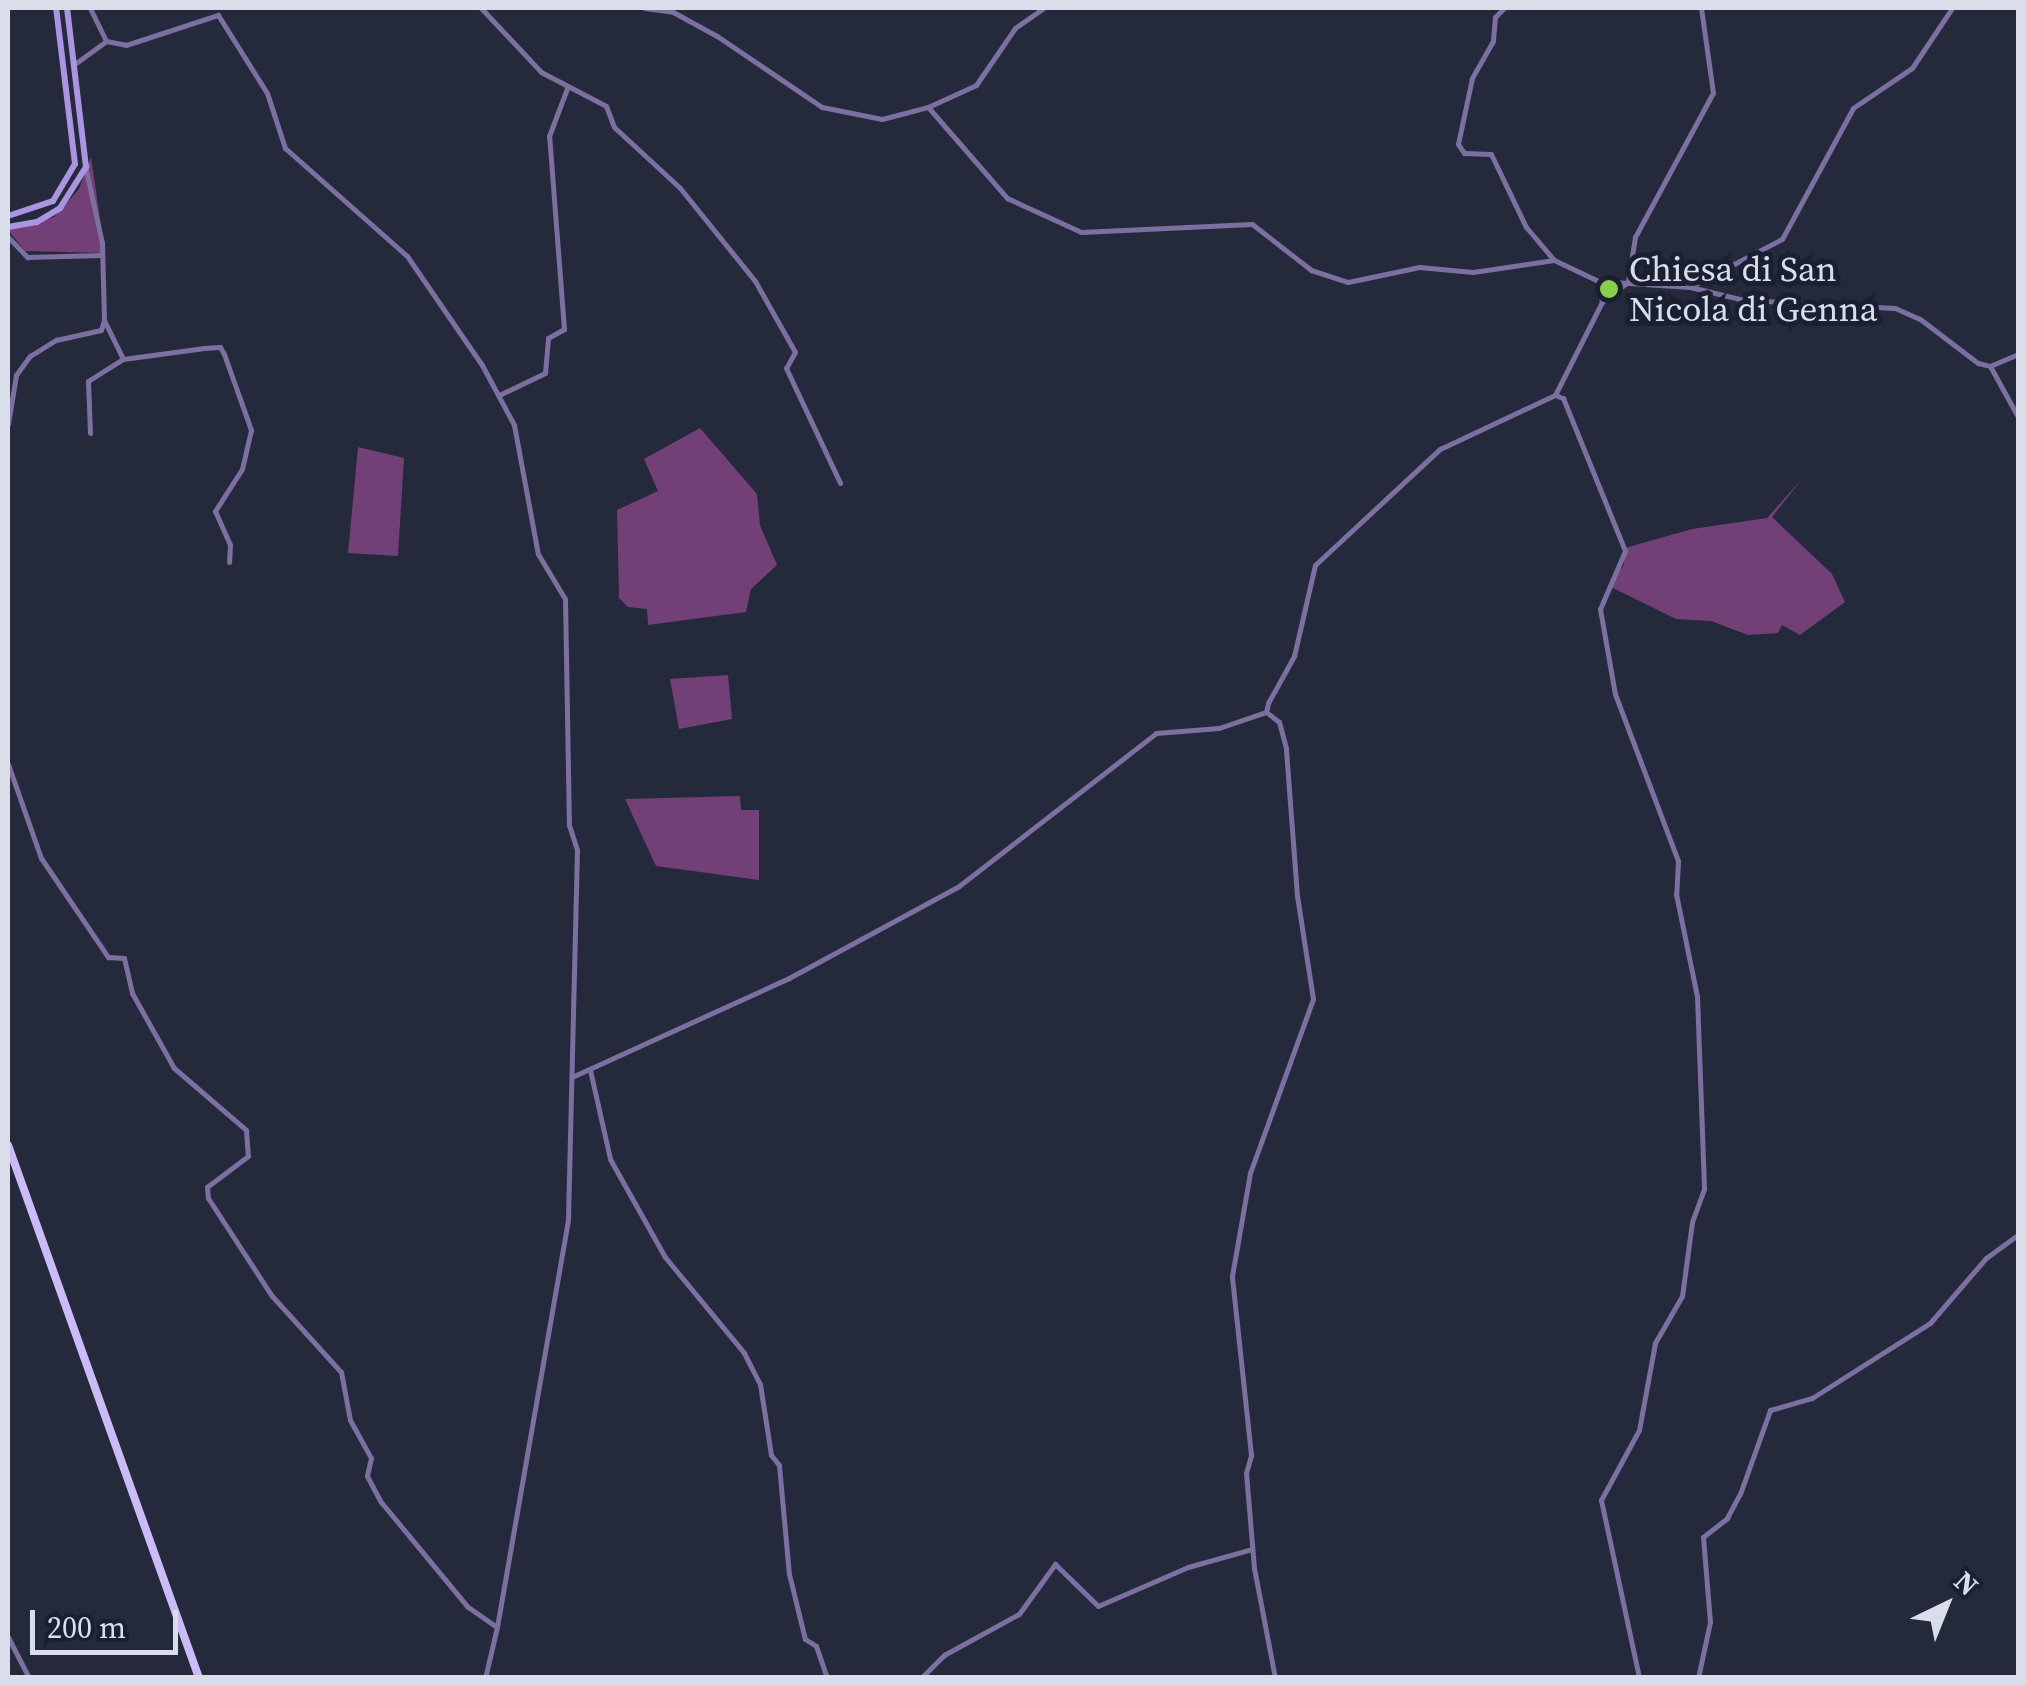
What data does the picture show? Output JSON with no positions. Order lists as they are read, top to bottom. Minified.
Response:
{"places":["Chiesa di San Nicola di Genna"],"scale_bar":"200 m","north":"top right"}
